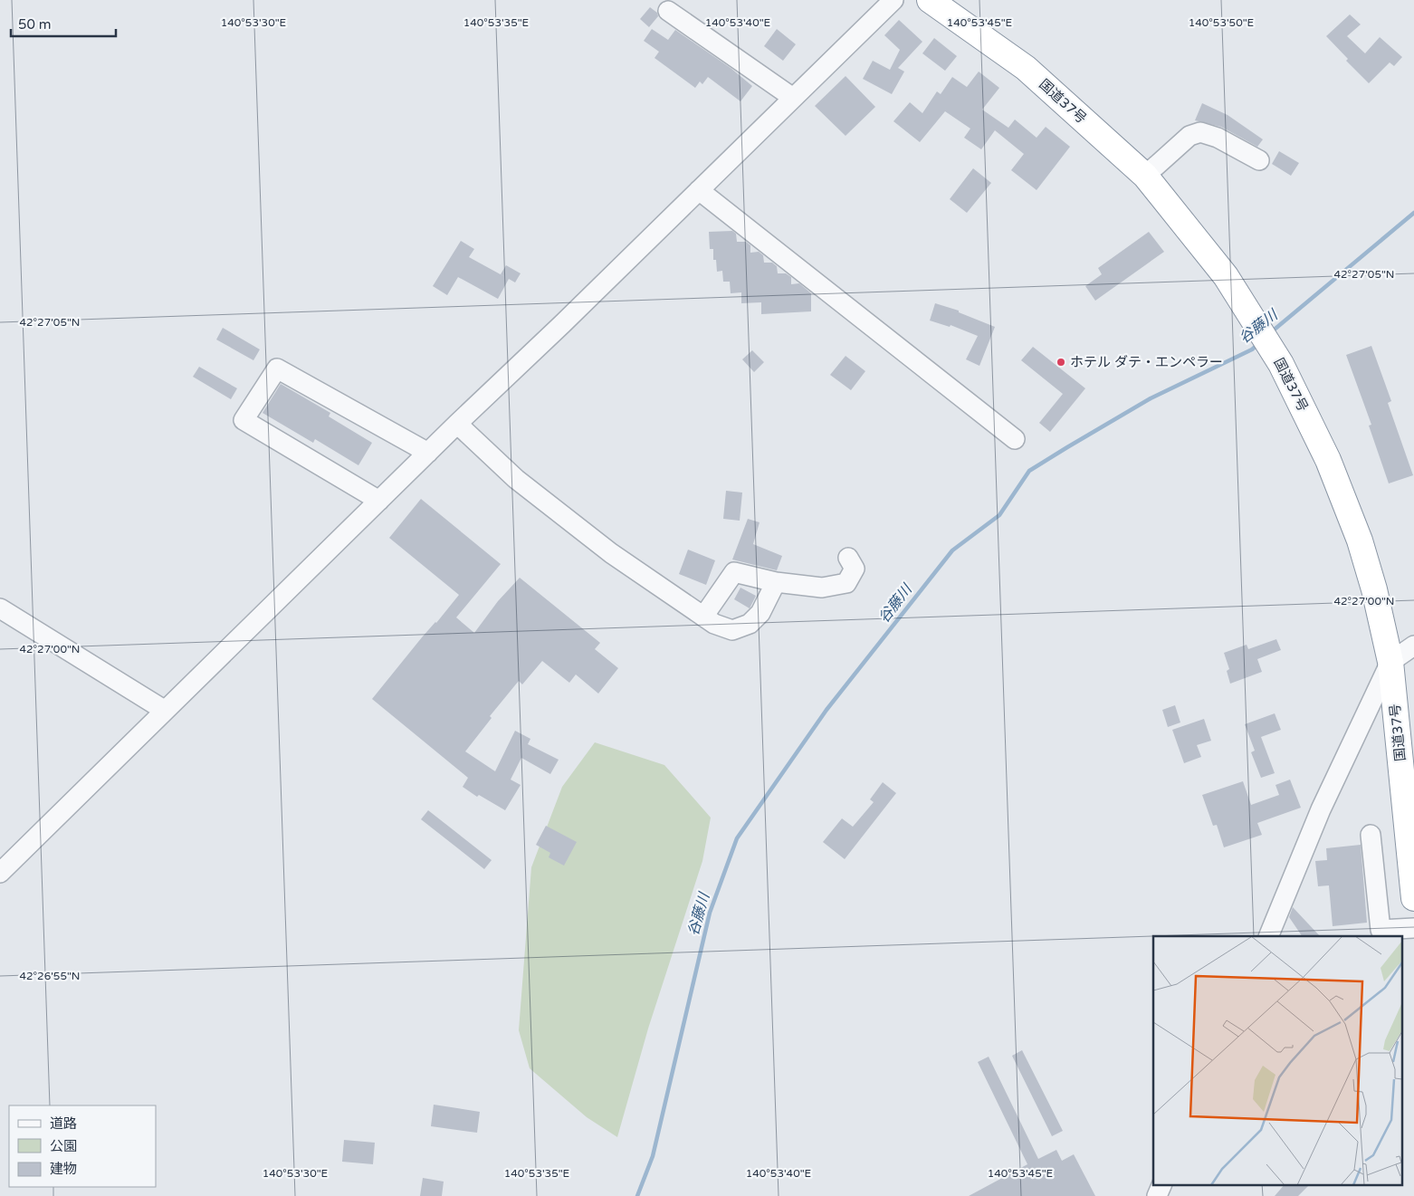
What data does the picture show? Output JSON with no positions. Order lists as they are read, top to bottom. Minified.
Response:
{"streets":{"highway":["国道37号"]},"water":["谷藤川"],"places":["ホテル ダテ・エンペラー"],"legend":["道路","公園","建物"],"scale_bar":"50 m","coordinates":["140°53'30\"E","140°53'35\"E","140°53'40\"E","140°53'45\"E","140°53'50\"E","42°27'05\"N","42°27'00\"N","42°26'55\"N"]}
